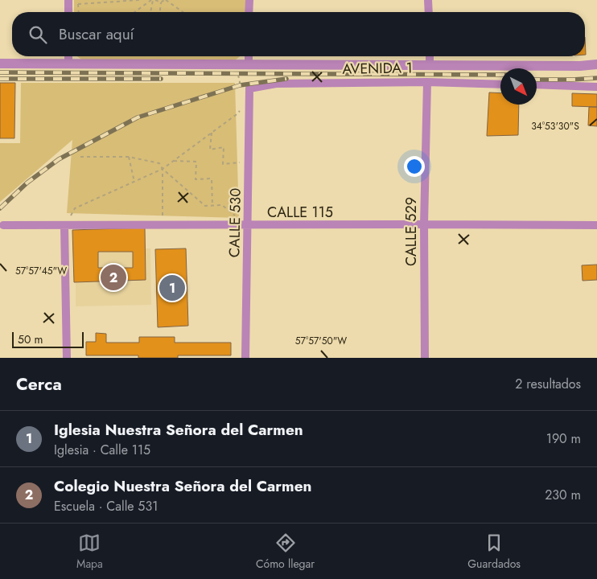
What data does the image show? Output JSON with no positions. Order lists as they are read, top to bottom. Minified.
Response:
{"streets":{"street":["AVENIDA 1","CALLE 115","CALLE 530","CALLE 529"]},"crossings":[["AVENIDA 1","CALLE 530"],["AVENIDA 1","CALLE 529"],["CALLE 115","CALLE 530"],["CALLE 115","CALLE 529"]],"scale_bar":"50 m","north":"bottom right","page":{"search":"Buscar aquí","pins":["2","1"],"scale":"50 m","heading":["Cerca","2 resultados"],"list":[{"mark":"1","name":"Iglesia Nuestra Señora del Carmen","note":"Iglesia · Calle 115","value":"190 m"},{"mark":"2","name":"Colegio Nuestra Señora del Carmen","note":"Escuela · Calle 531","value":"230 m"}],"nav":["Mapa","Cómo llegar","Guardados"]},"coordinates":["34°53'30\"S","57°57'45\"W","57°57'50\"W"]}
